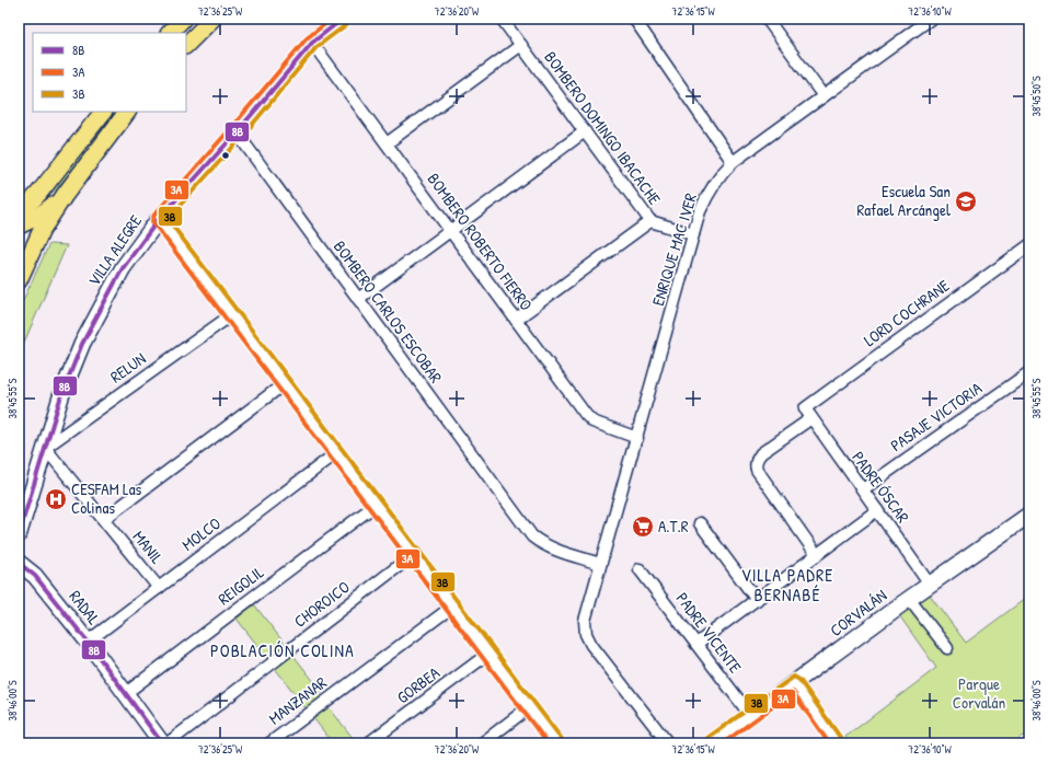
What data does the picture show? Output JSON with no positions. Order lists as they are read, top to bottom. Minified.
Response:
{"streets":{"street":["BOMBERO DOMINGO IBACACHE","BOMBERO ROBERTO FIERRO","ENRIQUE MAC IVER","VILLA ALEGRE","BOMBERO CARLOS ESCOBAR","LORD COCHRANE","RELUN","PASAJE VICTORIA","PADRE ÓSCAR","MOLCO","MANIL","REIGOLIL","CHOROICO","RADAL","CORVALÁN","PADRE VICENTE","GORBEA","MANZANAR"]},"crossings":[["BOMBERO DOMINGO IBACACHE","ENRIQUE MAC IVER"],["BOMBERO ROBERTO FIERRO","ENRIQUE MAC IVER"],["BOMBERO ROBERTO FIERRO","VILLA ALEGRE"],["ENRIQUE MAC IVER","BOMBERO CARLOS ESCOBAR"],["VILLA ALEGRE","BOMBERO CARLOS ESCOBAR"],["VILLA ALEGRE","RELUN"],["VILLA ALEGRE","MANIL"],["LORD COCHRANE","PADRE ÓSCAR"],["RELUN","MANIL"],["PASAJE VICTORIA","PADRE ÓSCAR"],["PADRE ÓSCAR","CORVALÁN"],["MOLCO","MANIL"],["MOLCO","RADAL"],["REIGOLIL","RADAL"],["CORVALÁN","PADRE VICENTE"]],"districts":["VILLA PADRE BERNABÉ","POBLACIÓN COLINA"],"parks":["Parque Corvalán"],"places":{"school or university":["Escuela San Rafael Arcángel"],"hospital":["CESFAM Las Colinas"],"supermarket":["A.T.R"]},"lines":["transit line 8B","transit line 3A","transit line 3B"],"legend":["8B","3A","3B"],"coordinates":["72°36'25\"W","72°36'20\"W","72°36'15\"W","72°36'10\"W","38°45'50\"S","38°45'55\"S","38°46'00\"S"]}
